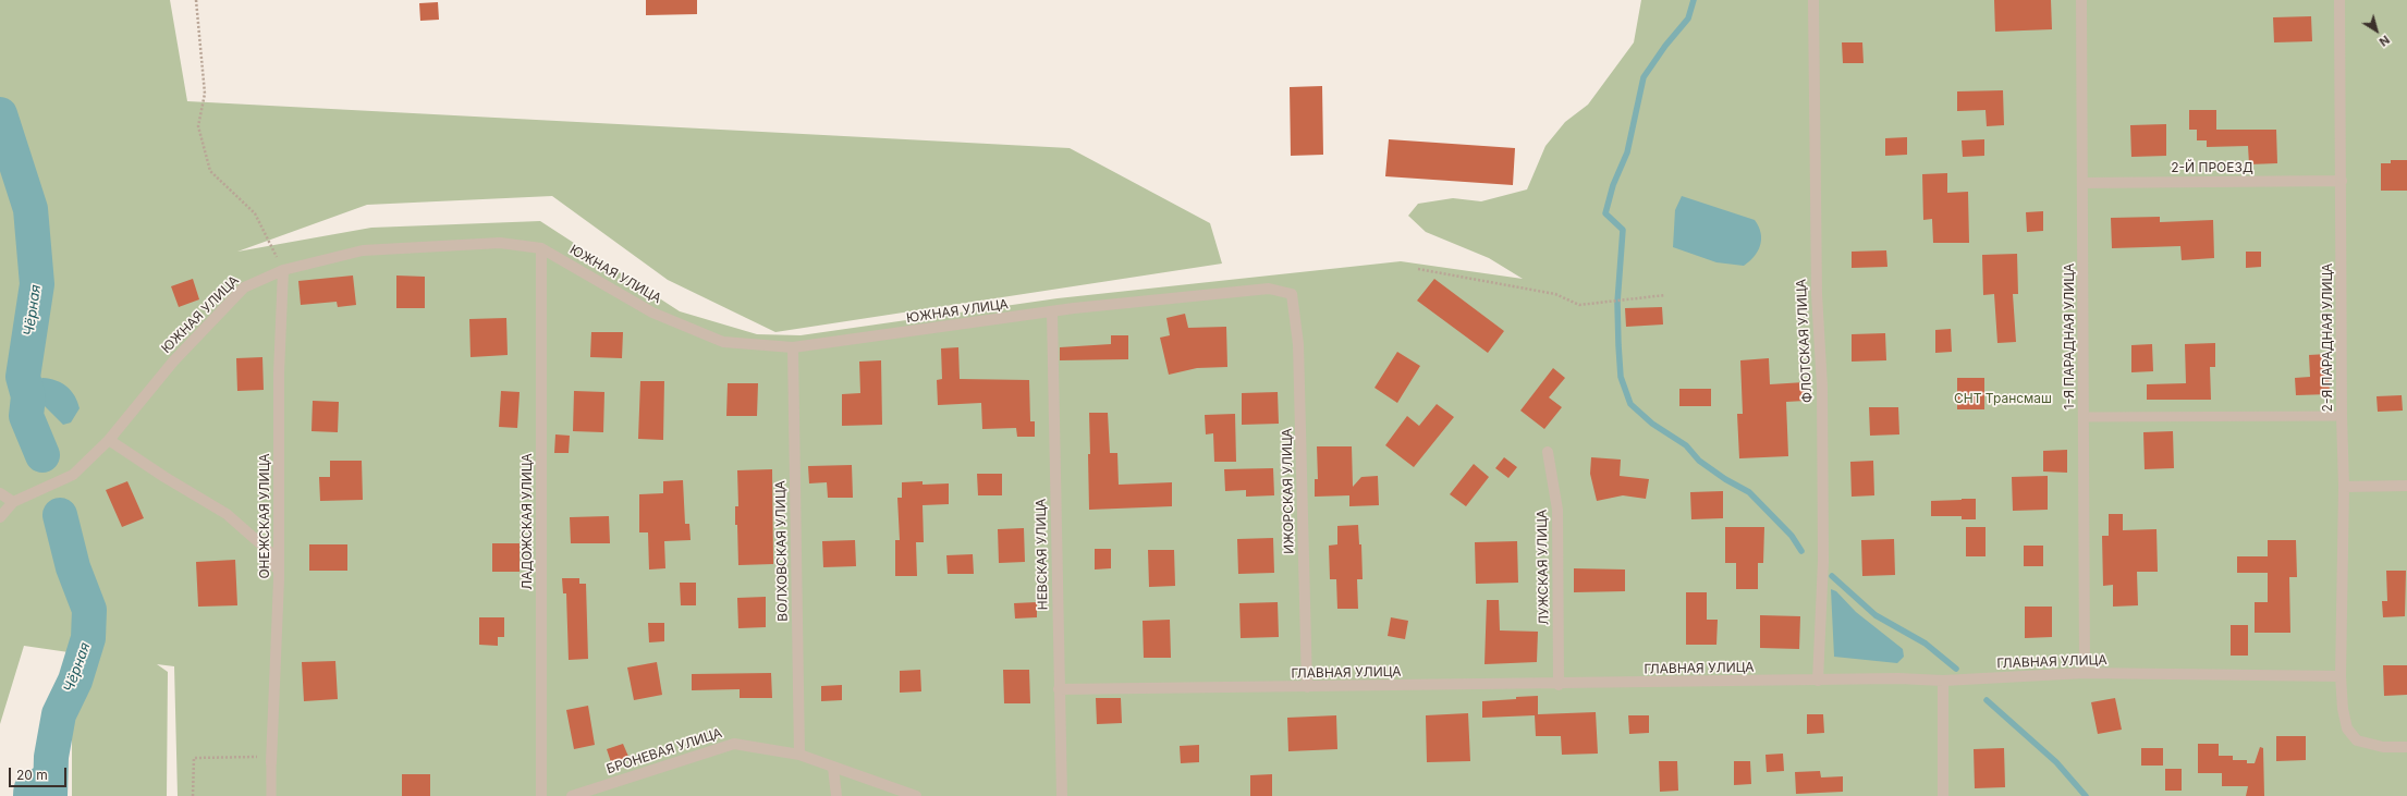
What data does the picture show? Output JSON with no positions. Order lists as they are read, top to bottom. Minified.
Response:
{"streets":{"street":["2-Й ПРОЕЗД","ЮЖНАЯ УЛИЦА","1-Я ПАРАДНАЯ УЛИЦА","2-Я ПАРАДНАЯ УЛИЦА","ФЛОТСКАЯ УЛИЦА","ИЖОРСКАЯ УЛИЦА","ОНЕЖСКАЯ УЛИЦА","ЛАДОЖСКАЯ УЛИЦА","ВОЛХОВСКАЯ УЛИЦА","НЕВСКАЯ УЛИЦА","ЛУЖСКАЯ УЛИЦА","ГЛАВНАЯ УЛИЦА","БРОНЕВАЯ УЛИЦА"]},"crossings":[["2-Й ПРОЕЗД","1-Я ПАРАДНАЯ УЛИЦА"],["2-Й ПРОЕЗД","2-Я ПАРАДНАЯ УЛИЦА"],["ЮЖНАЯ УЛИЦА","ИЖОРСКАЯ УЛИЦА"],["ЮЖНАЯ УЛИЦА","ОНЕЖСКАЯ УЛИЦА"],["ЮЖНАЯ УЛИЦА","ЛАДОЖСКАЯ УЛИЦА"],["ЮЖНАЯ УЛИЦА","ВОЛХОВСКАЯ УЛИЦА"],["ЮЖНАЯ УЛИЦА","НЕВСКАЯ УЛИЦА"],["1-Я ПАРАДНАЯ УЛИЦА","ГЛАВНАЯ УЛИЦА"],["2-Я ПАРАДНАЯ УЛИЦА","ГЛАВНАЯ УЛИЦА"],["ФЛОТСКАЯ УЛИЦА","ГЛАВНАЯ УЛИЦА"],["ИЖОРСКАЯ УЛИЦА","ГЛАВНАЯ УЛИЦА"],["ВОЛХОВСКАЯ УЛИЦА","БРОНЕВАЯ УЛИЦА"],["НЕВСКАЯ УЛИЦА","ГЛАВНАЯ УЛИЦА"],["ЛУЖСКАЯ УЛИЦА","ГЛАВНАЯ УЛИЦА"]],"water":["Чёрная"],"parks":["СНТ Трансмаш"],"scale_bar":"20 m","north":"bottom right"}
